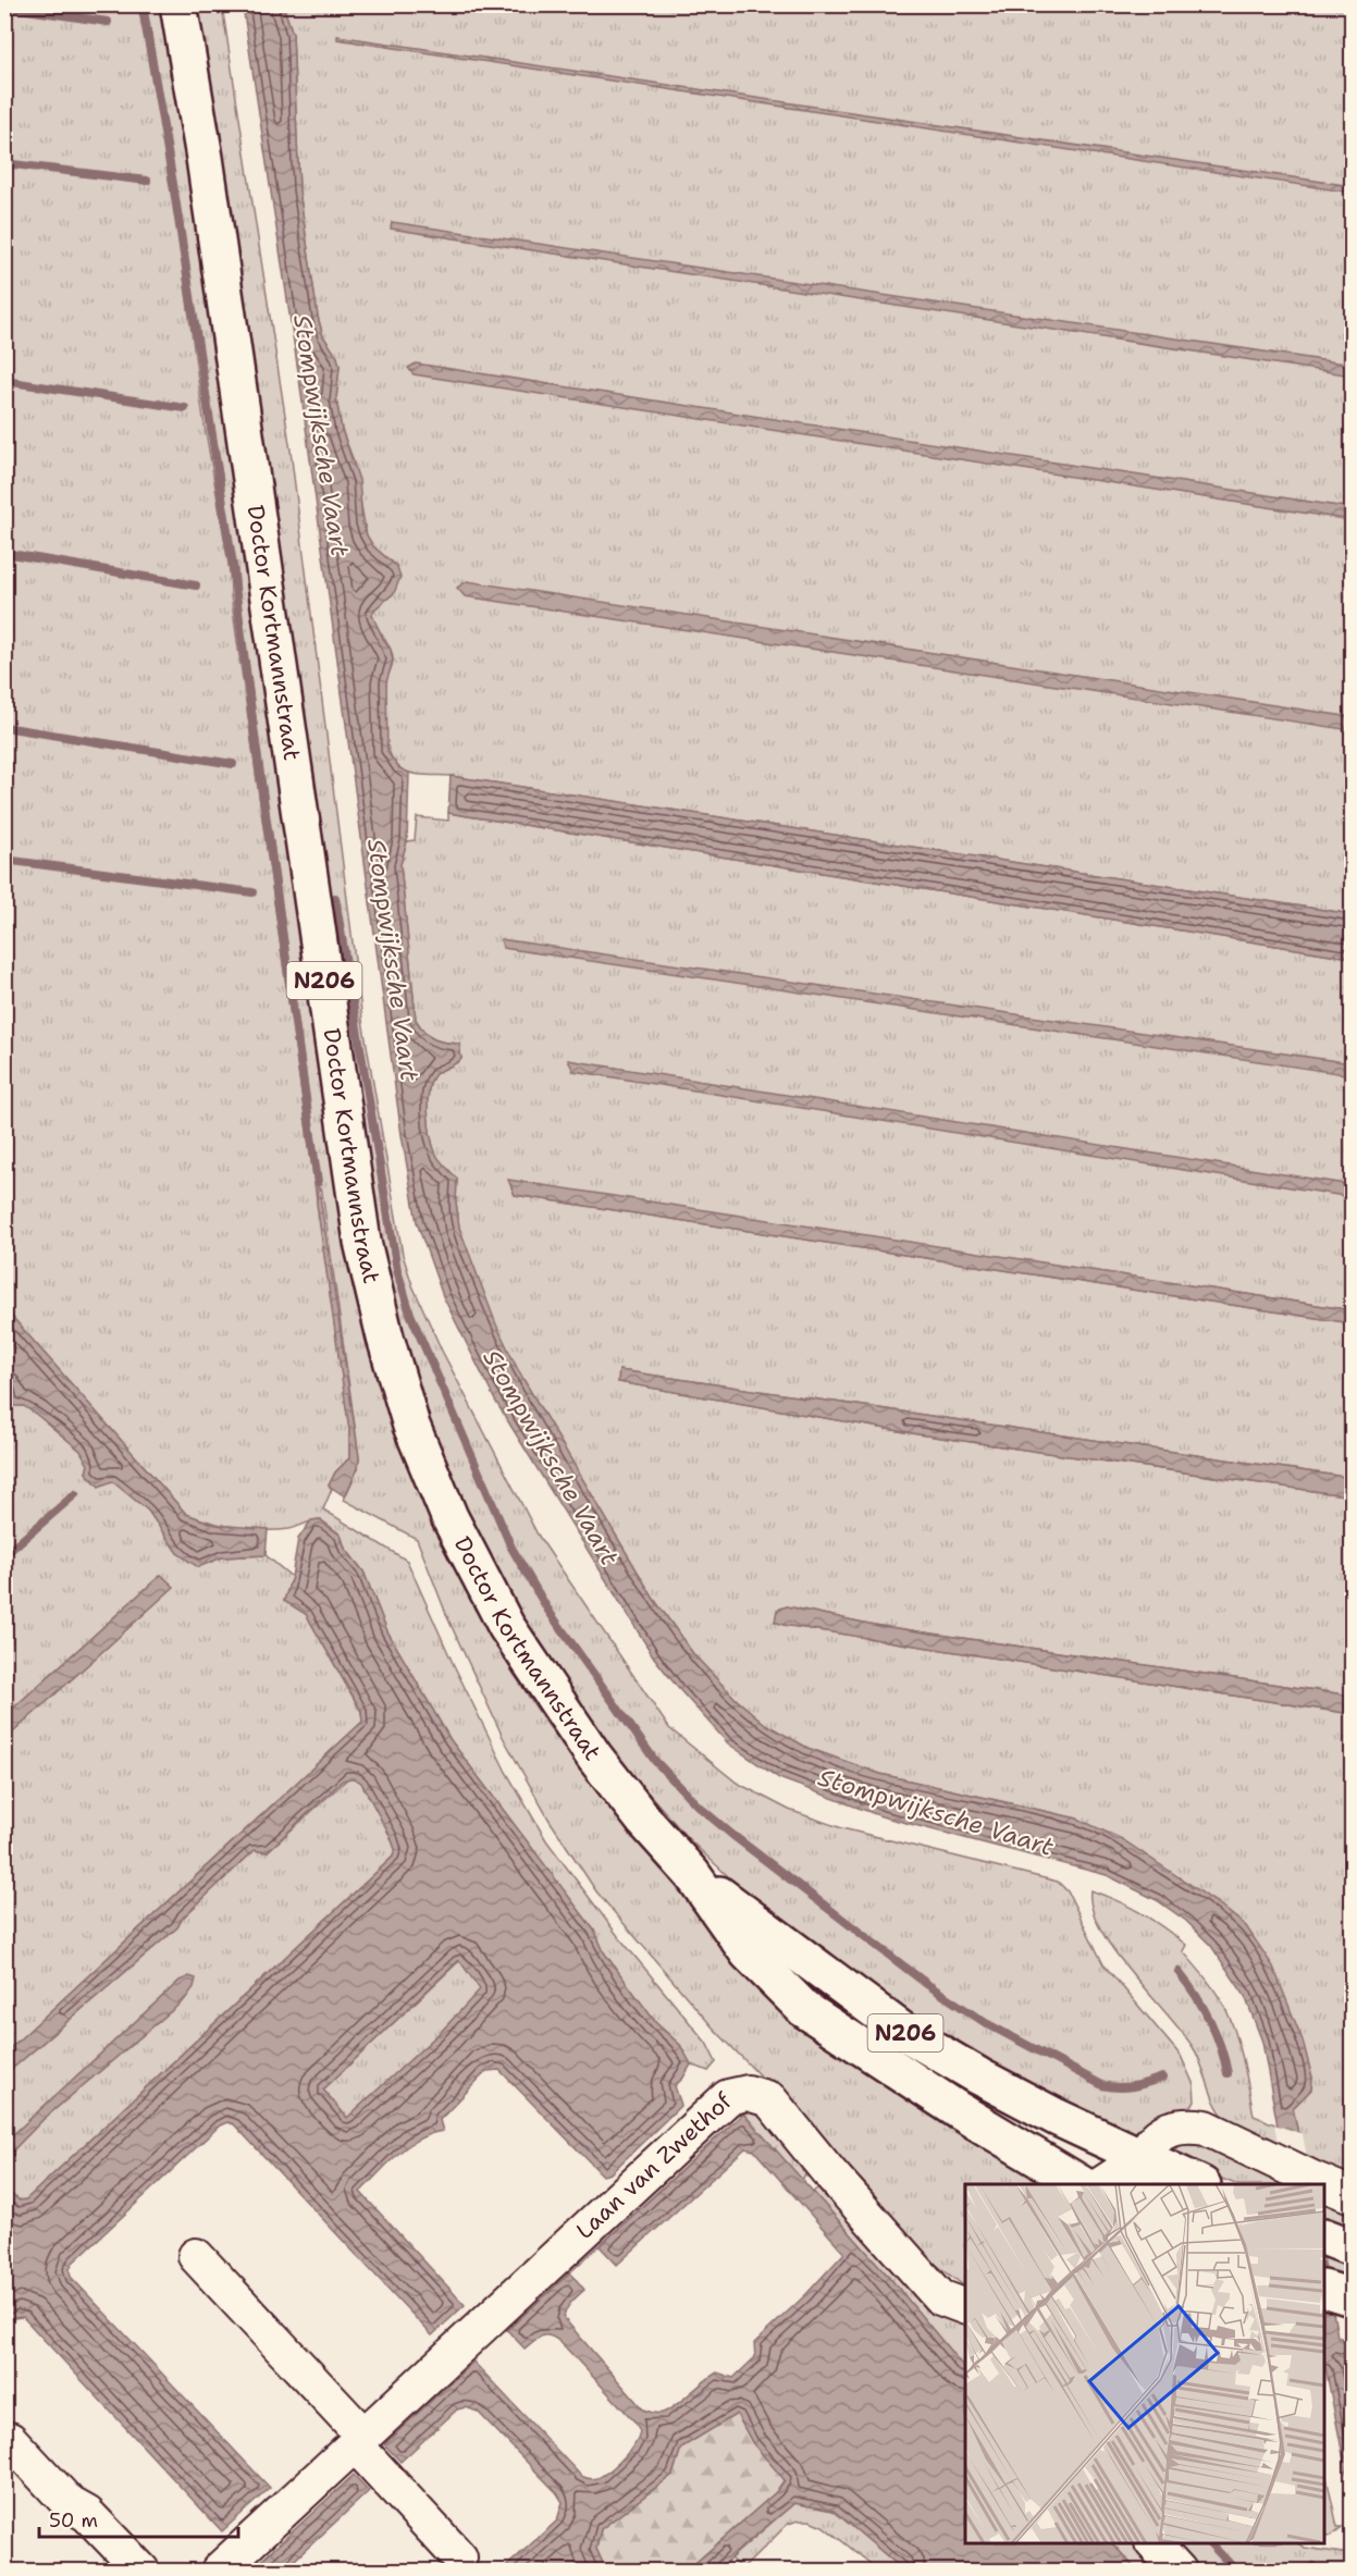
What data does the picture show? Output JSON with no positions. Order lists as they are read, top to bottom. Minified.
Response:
{"streets":{"main road":["Doctor Kortmannstraat","N206"],"street":["Laan van Zwethof"]},"crossings":[["Doctor Kortmannstraat","N206"]],"water":["Stompwijksche Vaart"],"scale_bar":"50 m"}
